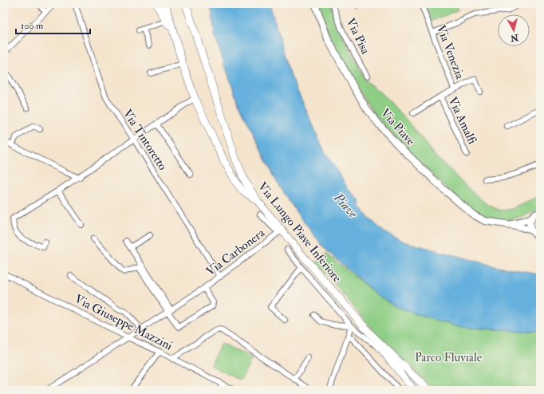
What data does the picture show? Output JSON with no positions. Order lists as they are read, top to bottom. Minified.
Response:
{"streets":{"main road":["Via Lungo Piave Inferiore"],"street":["Via Pisa","Via Venezia","Via Amalfi","Via Piave","Via Tintoretto","Via Carbonera","Via Giuseppe Mazzini"]},"crossings":[["Via Venezia","Via Amalfi"],["Via Tintoretto","Via Carbonera"],["Via Lungo Piave Inferiore","Via Carbonera"],["Via Carbonera","Via Giuseppe Mazzini"]],"water":["Piave"],"parks":["Parco Fluviale"],"scale_bar":"100 m","north":"bottom"}
